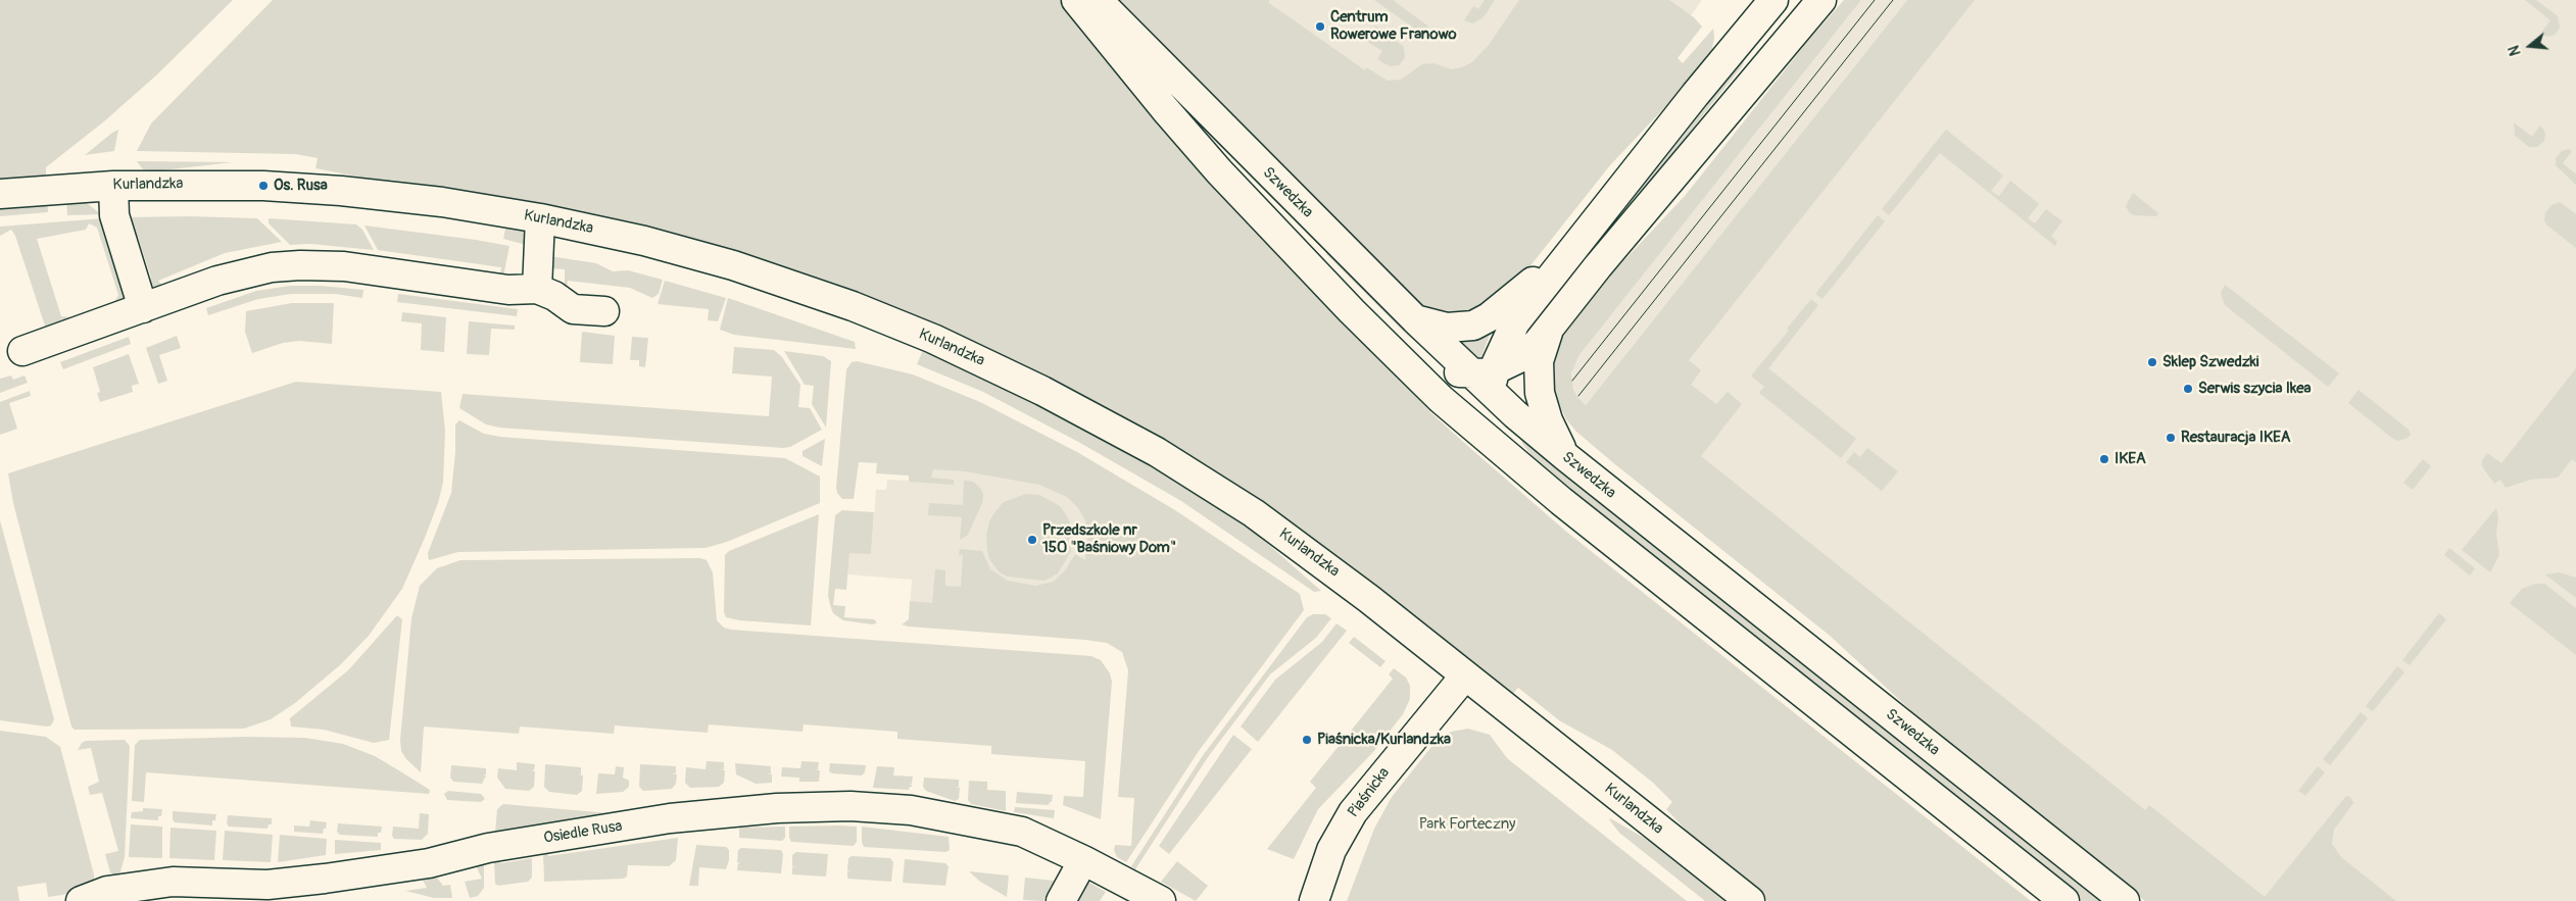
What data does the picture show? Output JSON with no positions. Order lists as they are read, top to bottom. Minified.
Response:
{"streets":{"street":["Kurlandzka","Szwedzka","Piaśnicka","Osiedle Rusa"]},"crossings":[["Kurlandzka","Piaśnicka"]],"parks":["Park Forteczny"],"places":["Centrum Rowerowe Franowo","Os. Rusa","Sklep Szwedzki","Serwis szycia Ikea","Restauracja IKEA","IKEA","Przedszkole nr 150 \"Baśniowy Dom\"","Piaśnicka/Kurlandzka"],"north":"left"}
